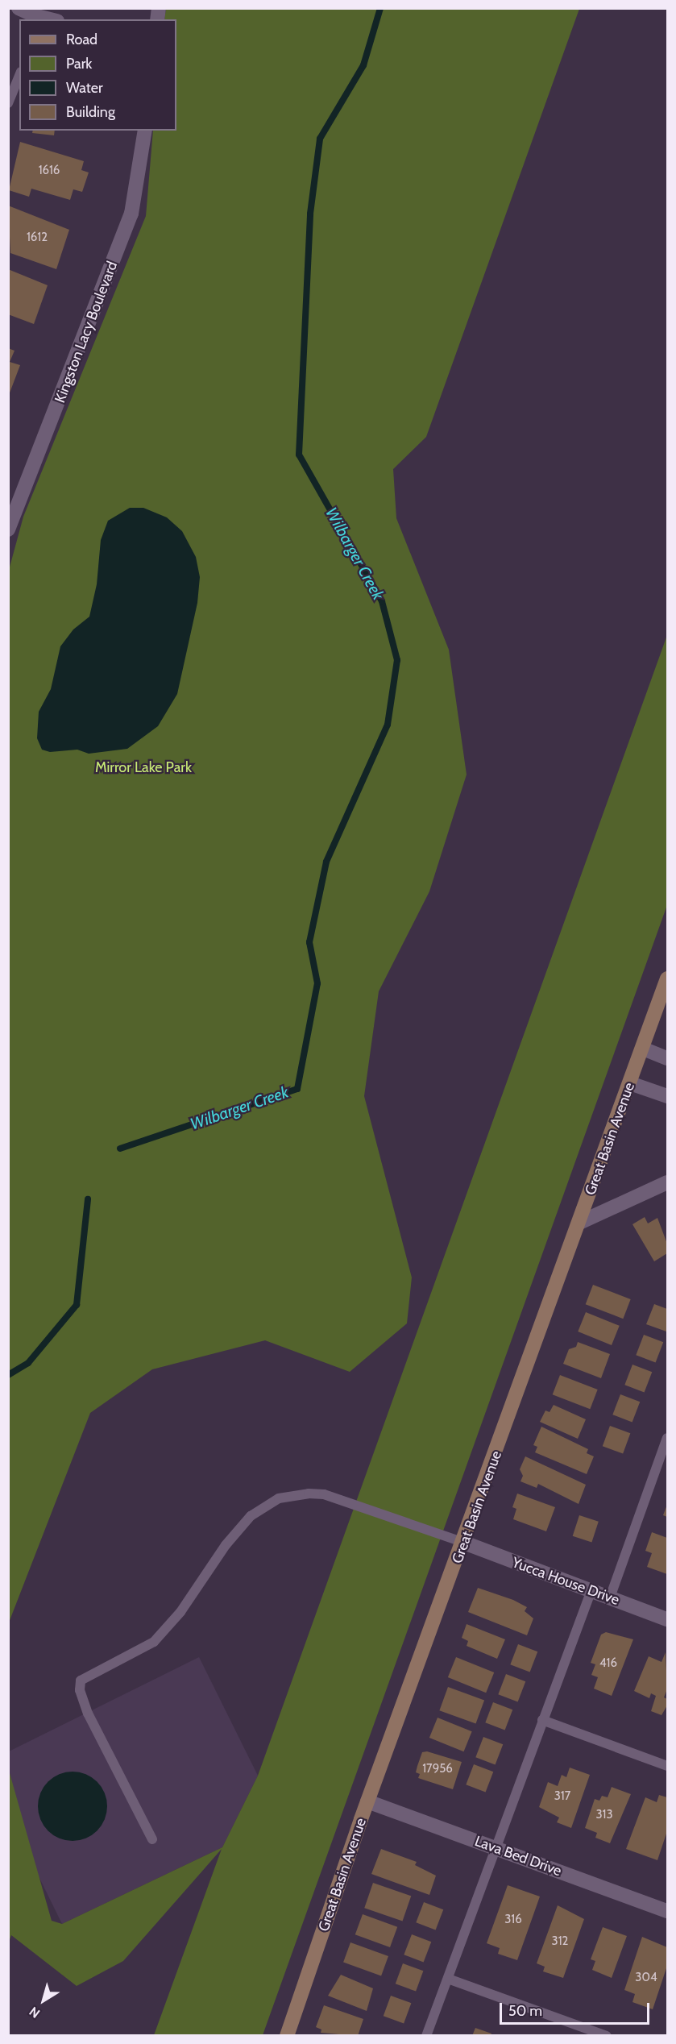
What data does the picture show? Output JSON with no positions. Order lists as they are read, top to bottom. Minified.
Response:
{"streets":{"street":["Kingston Lacy Boulevard","Great Basin Avenue","Yucca House Drive","Lava Bed Drive"]},"crossings":[["Great Basin Avenue","Yucca House Drive"],["Great Basin Avenue","Lava Bed Drive"]],"water":["Wilbarger Creek"],"parks":["Mirror Lake Park"],"house_numbers":["1616","1612","416","17956","317","313","316","312","304"],"legend":["Road","Park","Water","Building"],"scale_bar":"50 m","north":"bottom left"}
